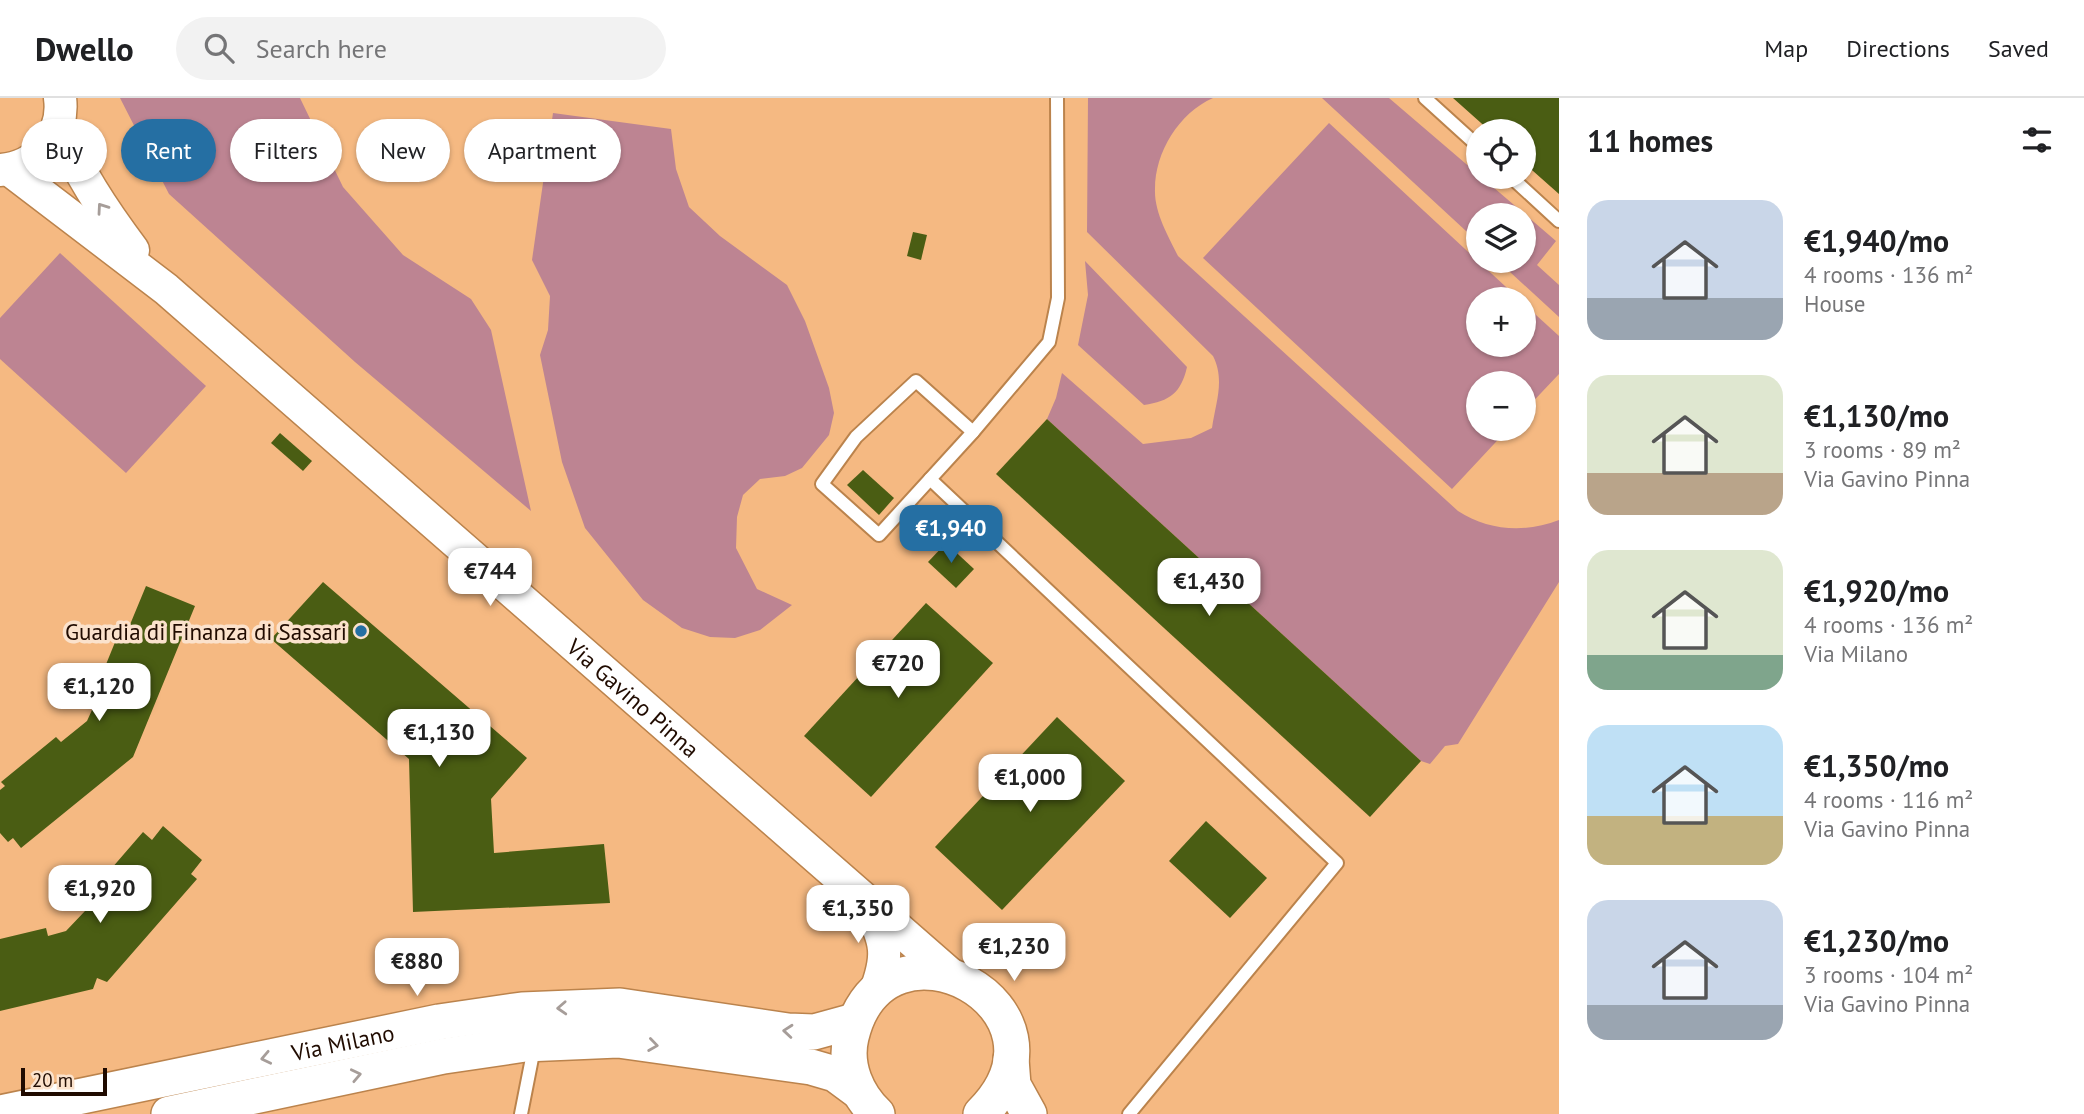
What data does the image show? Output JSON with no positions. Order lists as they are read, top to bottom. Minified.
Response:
{"streets":{"main road":["Via Milano"],"street":["Via Gavino Pinna"]},"places":["Guardia di Finanza di Sassari"],"scale_bar":"20 m","page":{"header":"Dwello","search":"Search here","nav":["Map","Directions","Saved"],"heading":"11 homes","map_buttons":["+","−"],"chip":["Buy","Rent","Filters","New","Apartment"],"list":[{"name":"€1,940/mo","note":"4 rooms · 136 m² · House"},{"name":"€1,130/mo","note":"3 rooms · 89 m² · Via Gavino Pinna"},{"name":"€1,920/mo","note":"4 rooms · 136 m² · Via Milano"},{"name":"€1,350/mo","note":"4 rooms · 116 m² · Via Gavino Pinna"},{"name":"€1,230/mo","note":"3 rooms · 104 m² · Via Gavino Pinna"}],"price":["€1,940","€744","€1,430","€720","€1,120","€1,130","€1,000","€1,920","€1,350","€1,230","€880"],"scale":"20 m"}}
